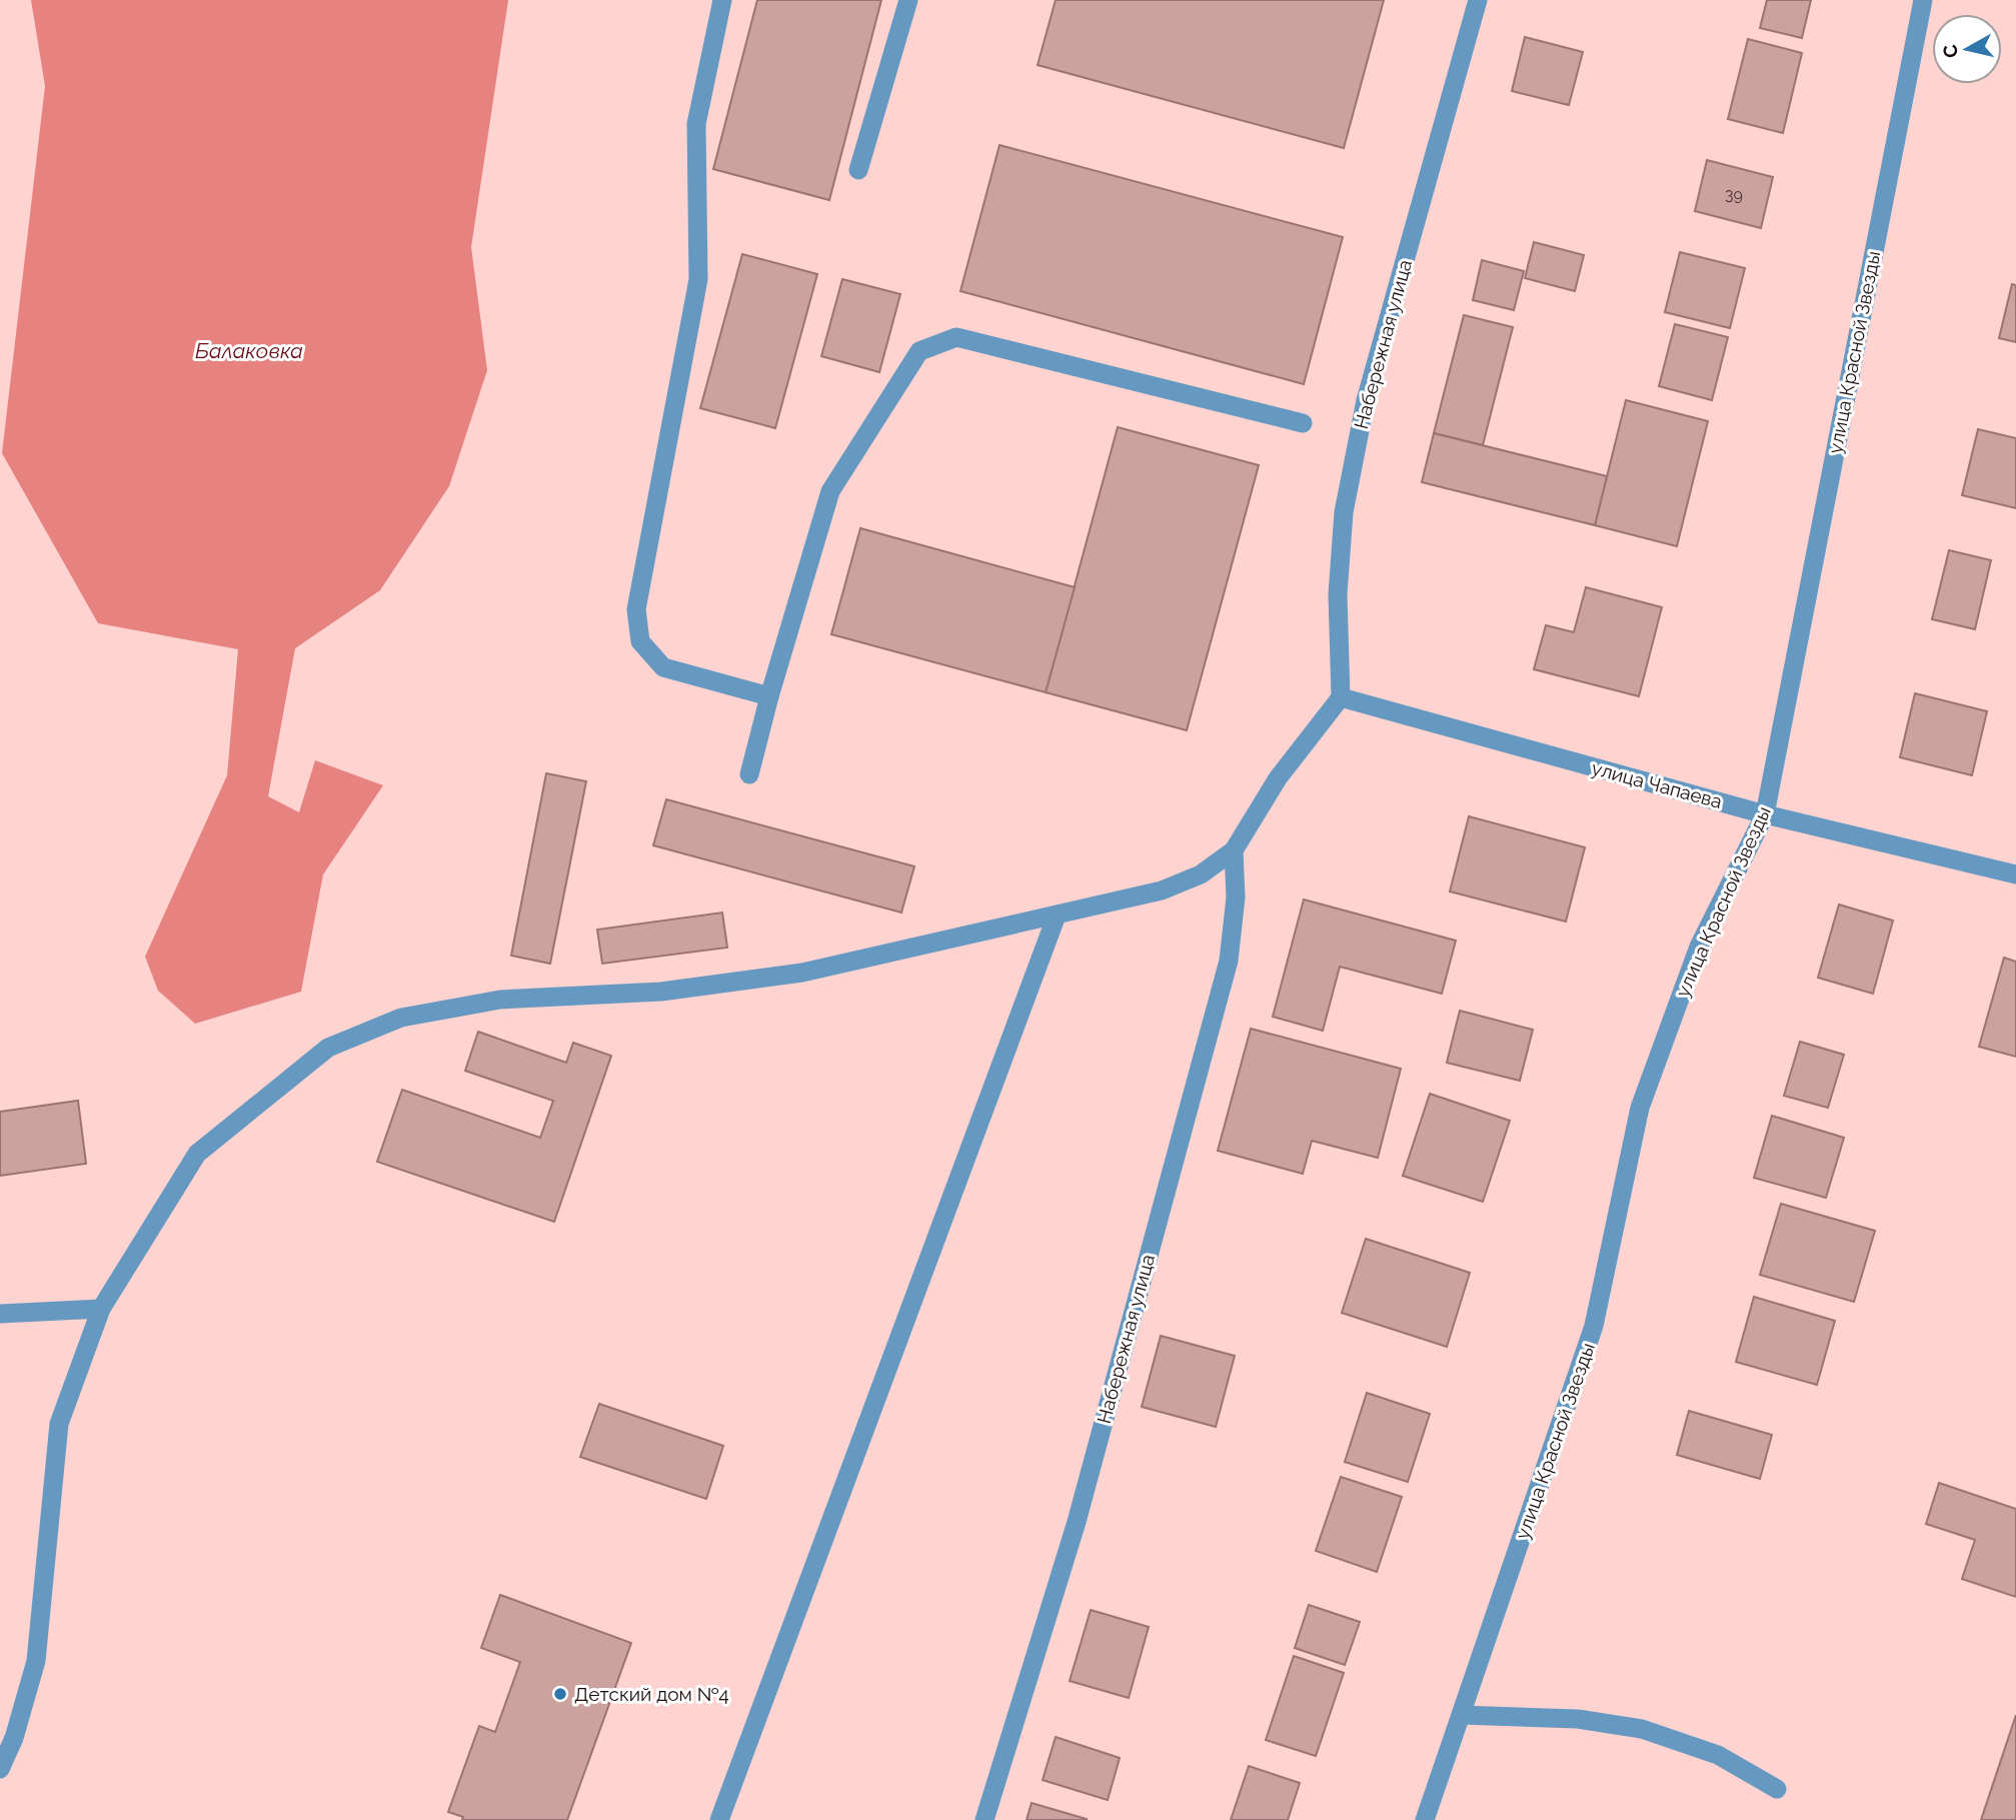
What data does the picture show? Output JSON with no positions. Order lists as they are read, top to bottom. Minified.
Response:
{"streets":{"street":["Набережная улица","улица Красной Звезды","улица Чапаева"]},"crossings":[["Набережная улица","улица Чапаева"],["улица Красной Звезды","улица Чапаева"]],"water":["Балаковка"],"places":["Детский дом №4"],"house_numbers":["39"],"north":"left"}
